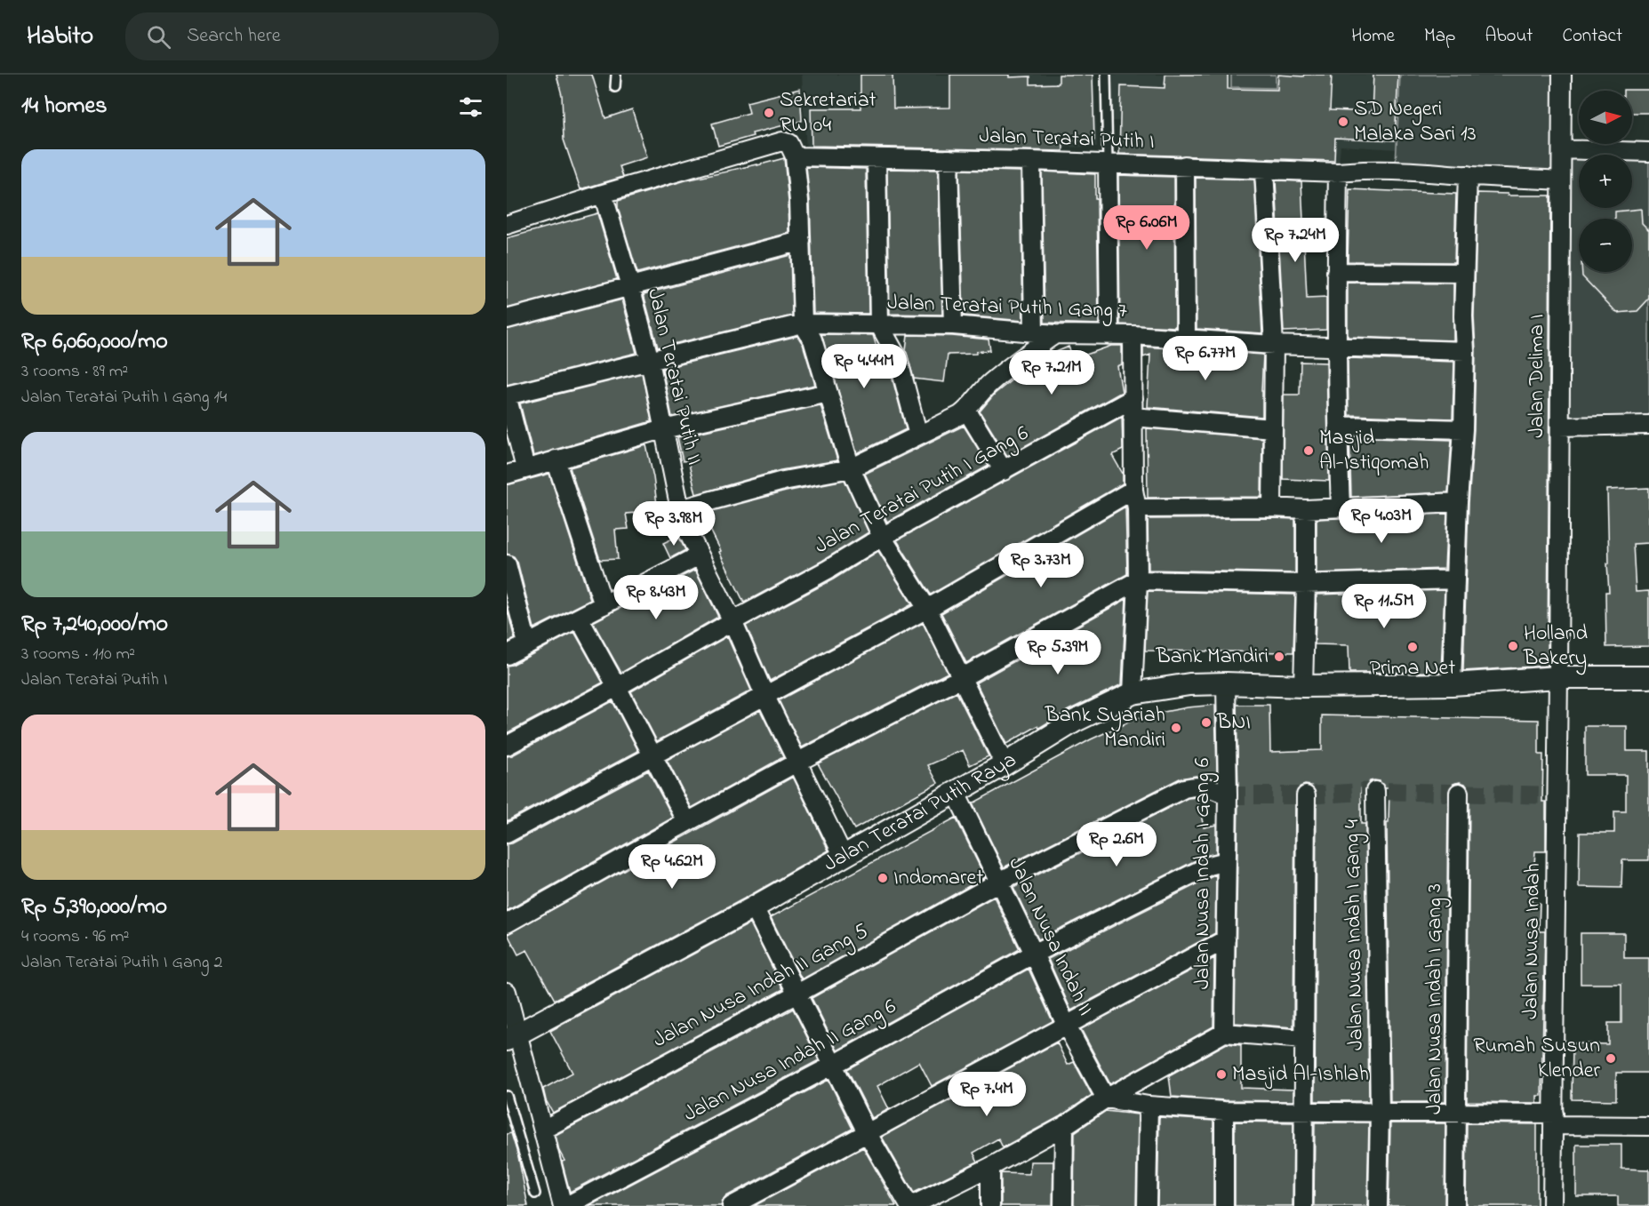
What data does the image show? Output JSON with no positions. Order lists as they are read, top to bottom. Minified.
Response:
{"streets":{"street":["Jalan Teratai Putih I","Jalan Teratai Putih I Gang 7","Jalan Delima I","Jalan Teratai Putih II","Jalan Teratai Putih I Gang 6","Jalan Teratai Putih Raya","Jalan Nusa Indah I Gang 6","Jalan Nusa Indah I Gang 4","Jalan Nusa Indah II","Jalan Nusa Indah","Jalan Nusa Indah II Gang 5","Jalan Nusa Indah I Gang 3","Jalan Nusa Indah II Gang 6"]},"crossings":[["Jalan Teratai Putih I","Jalan Delima I"],["Jalan Teratai Putih I Gang 7","Jalan Teratai Putih II"],["Jalan Delima I","Jalan Teratai Putih Raya"],["Jalan Delima I","Jalan Nusa Indah"],["Jalan Teratai Putih II","Jalan Teratai Putih I Gang 6"],["Jalan Teratai Putih II","Jalan Teratai Putih Raya"],["Jalan Teratai Putih Raya","Jalan Nusa Indah I Gang 6"],["Jalan Teratai Putih Raya","Jalan Nusa Indah II"],["Jalan Teratai Putih Raya","Jalan Nusa Indah"],["Jalan Nusa Indah I Gang 6","Jalan Nusa Indah II Gang 5"],["Jalan Nusa Indah I Gang 6","Jalan Nusa Indah II Gang 6"],["Jalan Nusa Indah II","Jalan Nusa Indah II Gang 5"],["Jalan Nusa Indah II","Jalan Nusa Indah II Gang 6"]],"places":["Sekretariat RW 04","SD Negeri Malaka Sari 13","Masjid Al-Istiqomah","Holland Bakery","Prima Net","Bank Mandiri","BNI","Bank Syariah Mandiri","Indomaret","Rumah Susun Klender","Masjid Al-Ishlah"],"north":"right","page":{"header":"Habito","search":"Search here","nav":["Home","Map","About","Contact"],"heading":"14 homes","map_buttons":["+","−"],"list":[{"name":"Rp 6,060,000/mo","note":"3 rooms · 89 m² · Jalan Teratai Putih I Gang 14"},{"name":"Rp 7,240,000/mo","note":"3 rooms · 110 m² · Jalan Teratai Putih I"},{"name":"Rp 5,390,000/mo","note":"4 rooms · 96 m² · Jalan Teratai Putih I Gang 2"}],"price":["Rp 6.06M","Rp 7.24M","Rp 6.77M","Rp 4.44M","Rp 7.21M","Rp 4.03M","Rp 3.98M","Rp 3.73M","Rp 8.43M","Rp 11.5M","Rp 5.39M","Rp 2.6M","Rp 4.62M","Rp 7.4M"]}}
